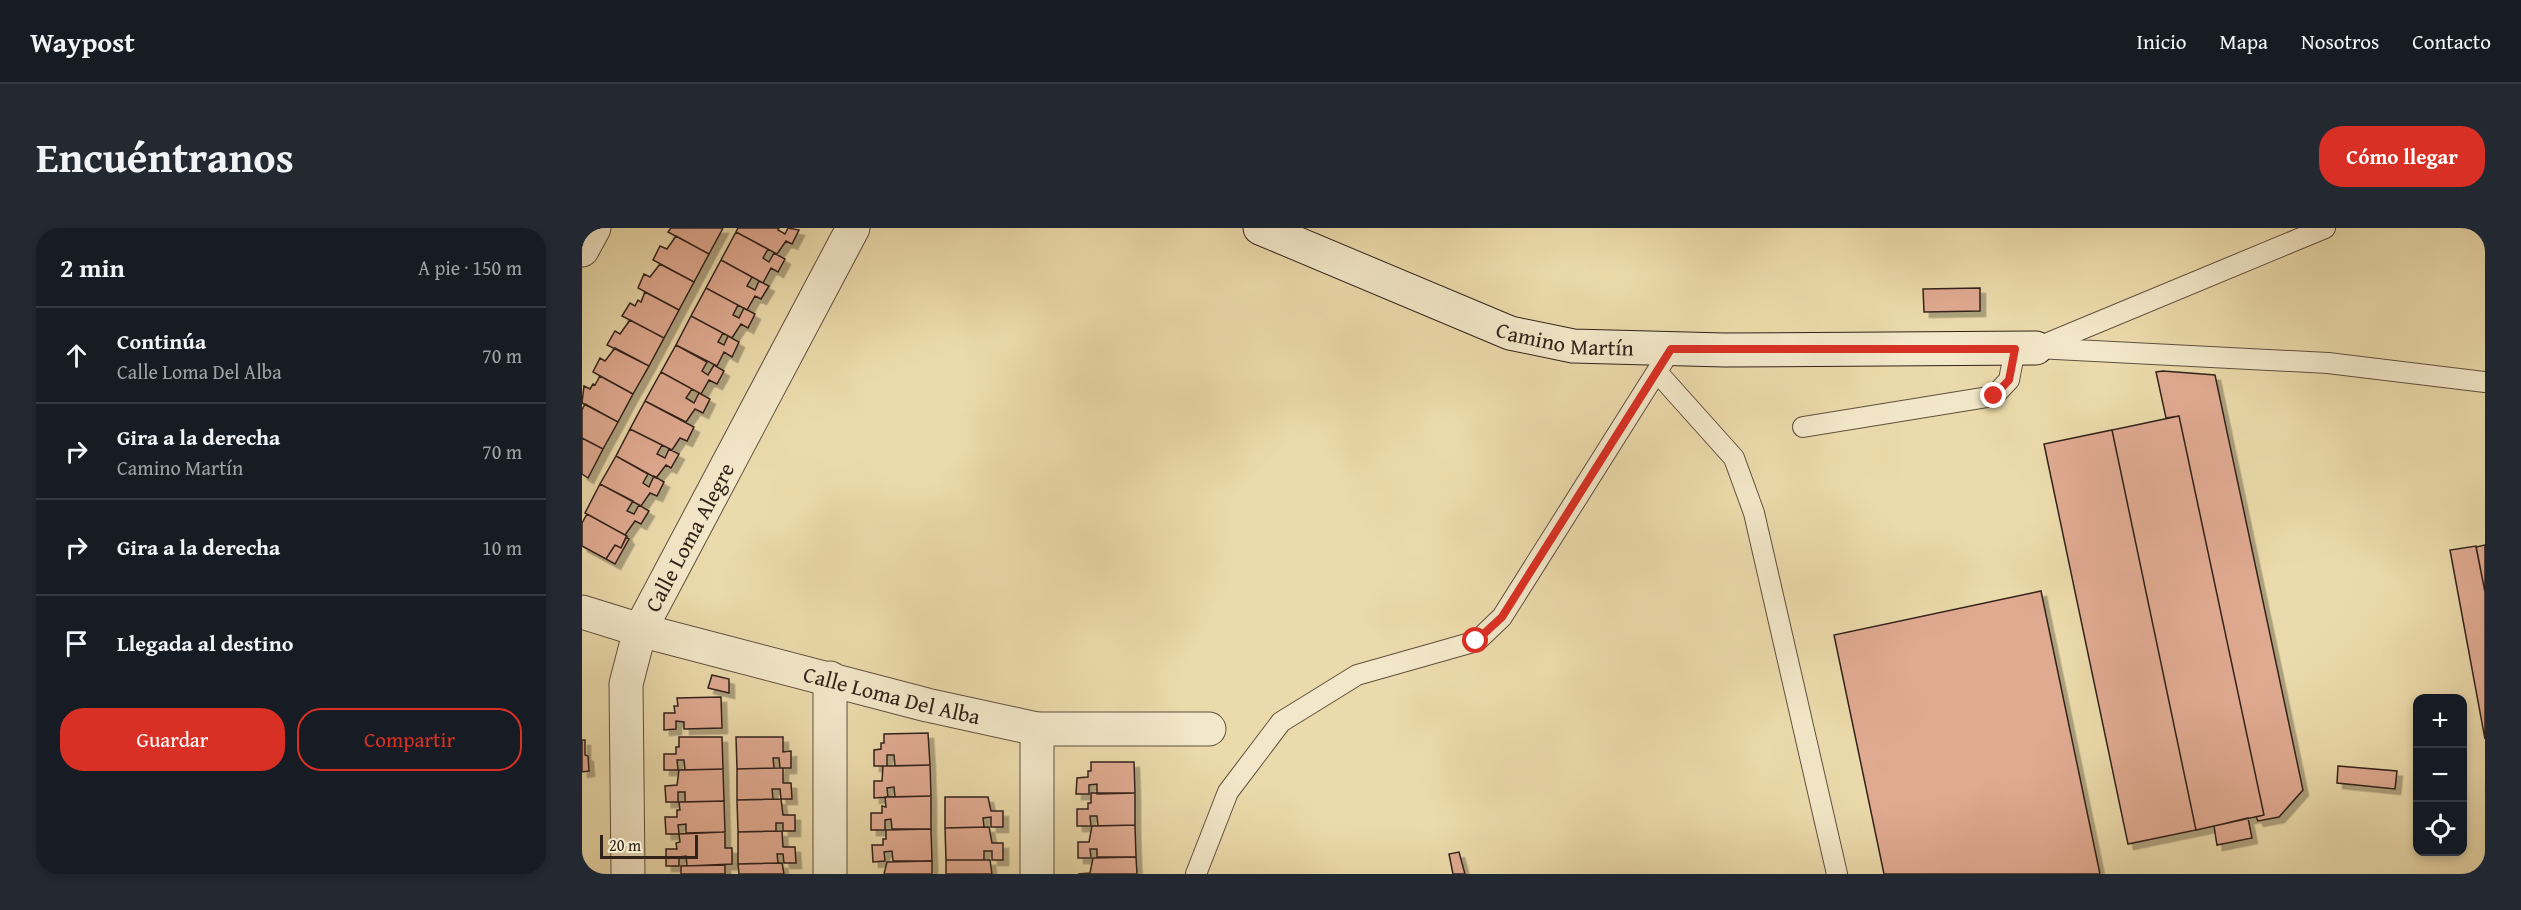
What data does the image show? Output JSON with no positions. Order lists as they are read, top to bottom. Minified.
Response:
{"streets":{"street":["Camino Martín","Calle Loma Alegre","Calle Loma Del Alba"]},"crossings":[["Calle Loma Alegre","Calle Loma Del Alba"]],"scale_bar":"20 m","page":{"header":"Waypost","nav":["Inicio","Mapa","Nosotros","Contacto"],"title":"Encuéntranos","buttons":["Cómo llegar",["Guardar","Compartir"]],"heading":["2 min","A pie · 150 m"],"list":[["Continúa","Calle Loma Del Alba","70 m"],["Gira a la derecha","Camino Martín","70 m"],["Gira a la derecha","10 m"],"Llegada al destino"],"map_buttons":["+","−"],"scale":"20 m"}}
